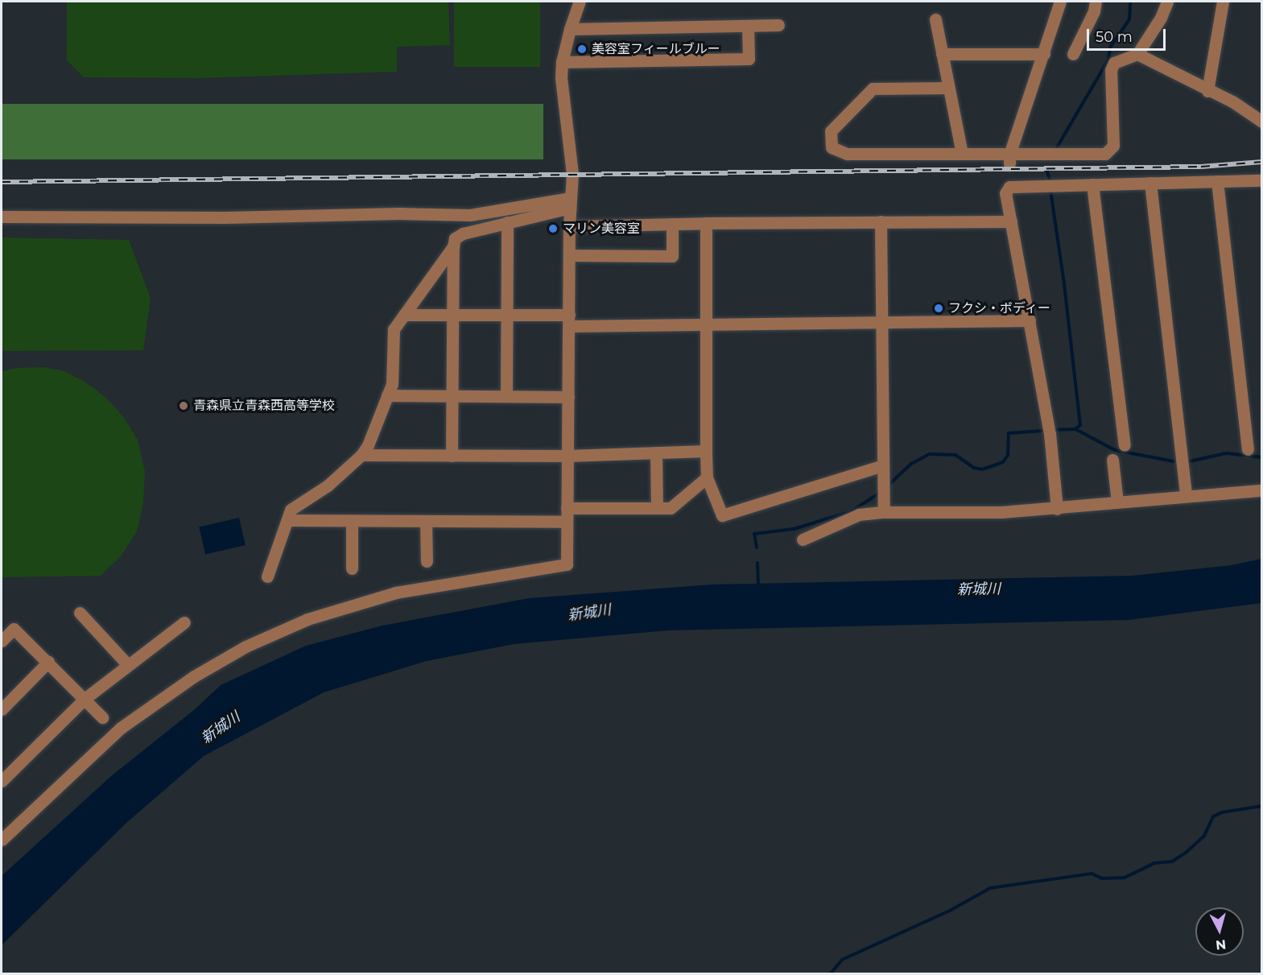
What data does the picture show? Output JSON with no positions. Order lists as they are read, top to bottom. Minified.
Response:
{"water":["新城川"],"places":["美容室フィールブルー","マリン美容室","フクシ・ボディー","青森県立青森西高等学校"],"scale_bar":"50 m","north":"bottom"}
